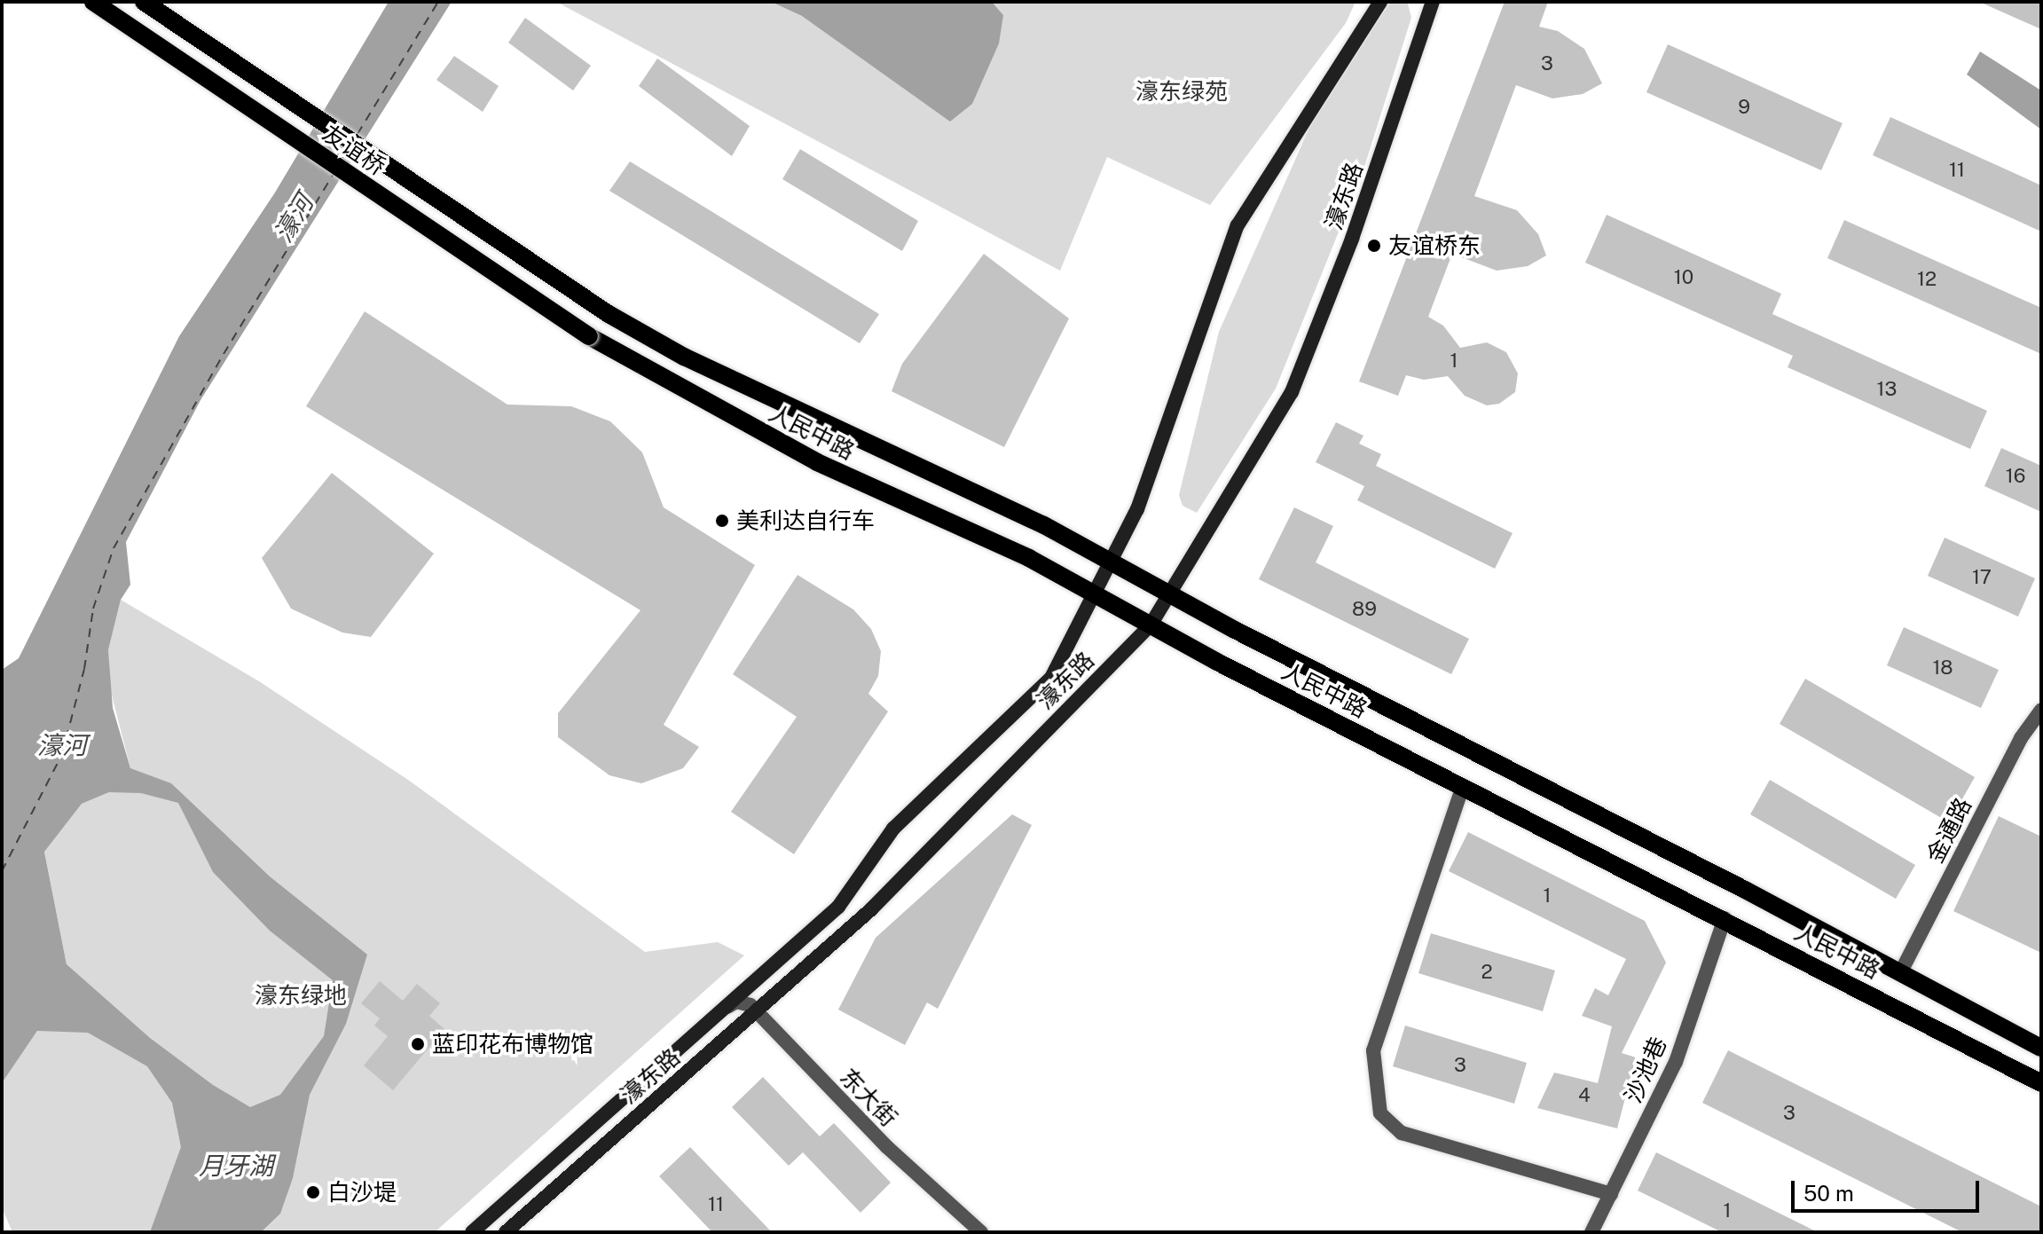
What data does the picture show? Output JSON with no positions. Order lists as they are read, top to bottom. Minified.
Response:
{"streets":{"main road":["友谊桥","濠东路","人民中路"],"street":["金通路","沙池巷","东大街"]},"crossings":[["友谊桥","人民中路"],["濠东路","人民中路"],["濠东路","东大街"],["人民中路","金通路"],["人民中路","沙池巷"]],"water":["濠河","月牙湖"],"parks":["濠东绿苑","濠东绿地"],"places":["友谊桥东","美利达自行车","蓝印花布博物馆","白沙堤"],"house_numbers":["3","9","11","10","12","1","13","16","17","89","18","1","2","3","4","3","11","1"],"scale_bar":"50 m"}
